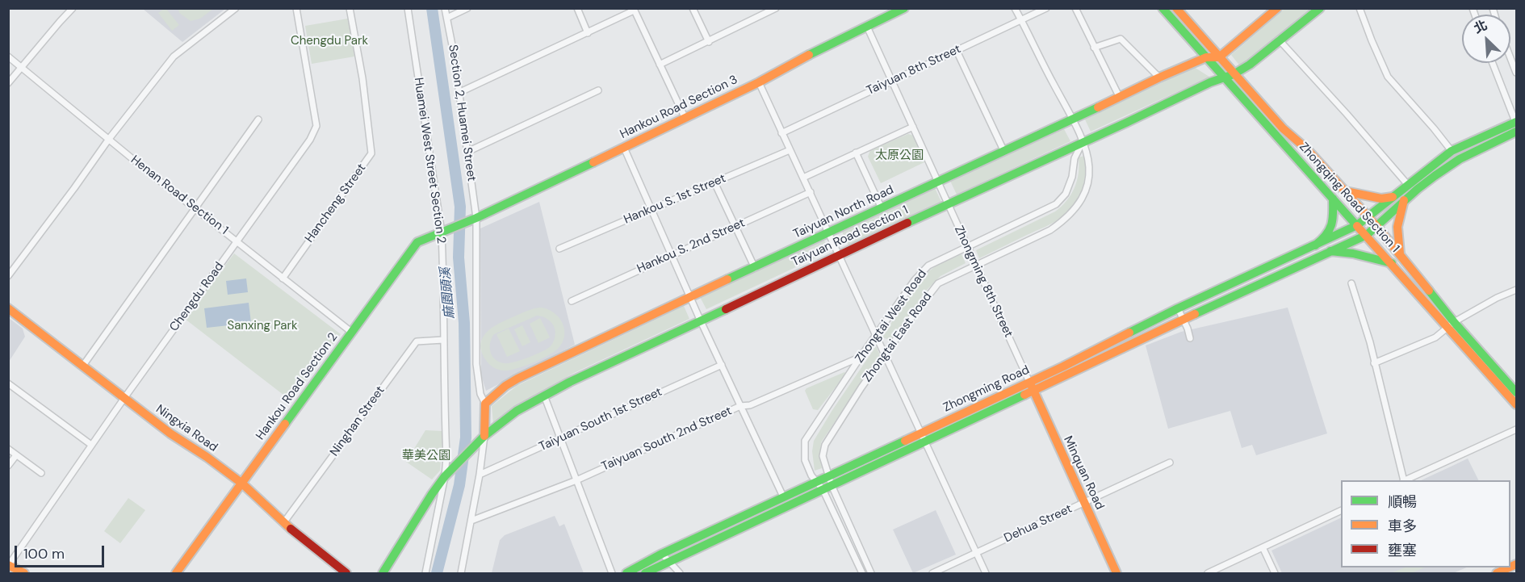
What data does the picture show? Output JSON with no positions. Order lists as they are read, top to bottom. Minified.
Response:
{"streets":{"street":["Taiyuan 8th Street","Hankou Road Section 3","Section 2, Huamei Street","Huamei West Street Section 2","Henan Road Section 1","Zhongqing Road Section 1","Hankou S. 1st Street","Hancheng Street","Taiyuan North Road","Taiyuan Road Section 1","Hankou S. 2nd Street","Zhongming 8th Street","Chengdu Road","Zhongtai West Road","Zhongtai East Road","Hankou Road Section 2","Zhongming Road","Taiyuan South 1st Street","Ninghan Street","Ningxia Road","Taiyuan South 2nd Street","Minquan Road","Dehua Street"]},"crossings":[["Taiyuan 8th Street","Zhongming 8th Street"],["Hankou Road Section 3","Section 2, Huamei Street"],["Hankou Road Section 3","Zhongming 8th Street"],["Hankou Road Section 3","Hankou Road Section 2"],["Section 2, Huamei Street","Taiyuan North Road"],["Huamei West Street Section 2","Taiyuan Road Section 1"],["Huamei West Street Section 2","Hankou Road Section 2"],["Huamei West Street Section 2","Ninghan Street"],["Henan Road Section 1","Hancheng Street"],["Henan Road Section 1","Chengdu Road"],["Henan Road Section 1","Hankou Road Section 2"],["Zhongqing Road Section 1","Taiyuan North Road"],["Zhongqing Road Section 1","Taiyuan Road Section 1"],["Zhongqing Road Section 1","Zhongming Road"],["Taiyuan North Road","Zhongming 8th Street"],["Taiyuan Road Section 1","Zhongming 8th Street"],["Taiyuan Road Section 1","Zhongtai West Road"],["Taiyuan Road Section 1","Zhongtai East Road"],["Zhongming 8th Street","Zhongtai West Road"],["Zhongming 8th Street","Zhongtai East Road"],["Zhongming 8th Street","Zhongming Road"],["Zhongming 8th Street","Minquan Road"],["Chengdu Road","Ningxia Road"],["Zhongtai West Road","Zhongtai East Road"],["Zhongtai West Road","Zhongming Road"],["Zhongtai West Road","Taiyuan South 2nd Street"],["Zhongtai East Road","Zhongming Road"],["Hankou Road Section 2","Ningxia Road"],["Zhongming Road","Minquan Road"],["Ninghan Street","Ningxia Road"],["Minquan Road","Dehua Street"]],"water":["麻園頭溪"],"parks":["Chengdu Park","太原公園","Sanxing Park","華美公園"],"legend":["順暢","車多","壅塞"],"scale_bar":"100 m","north":"top left"}
